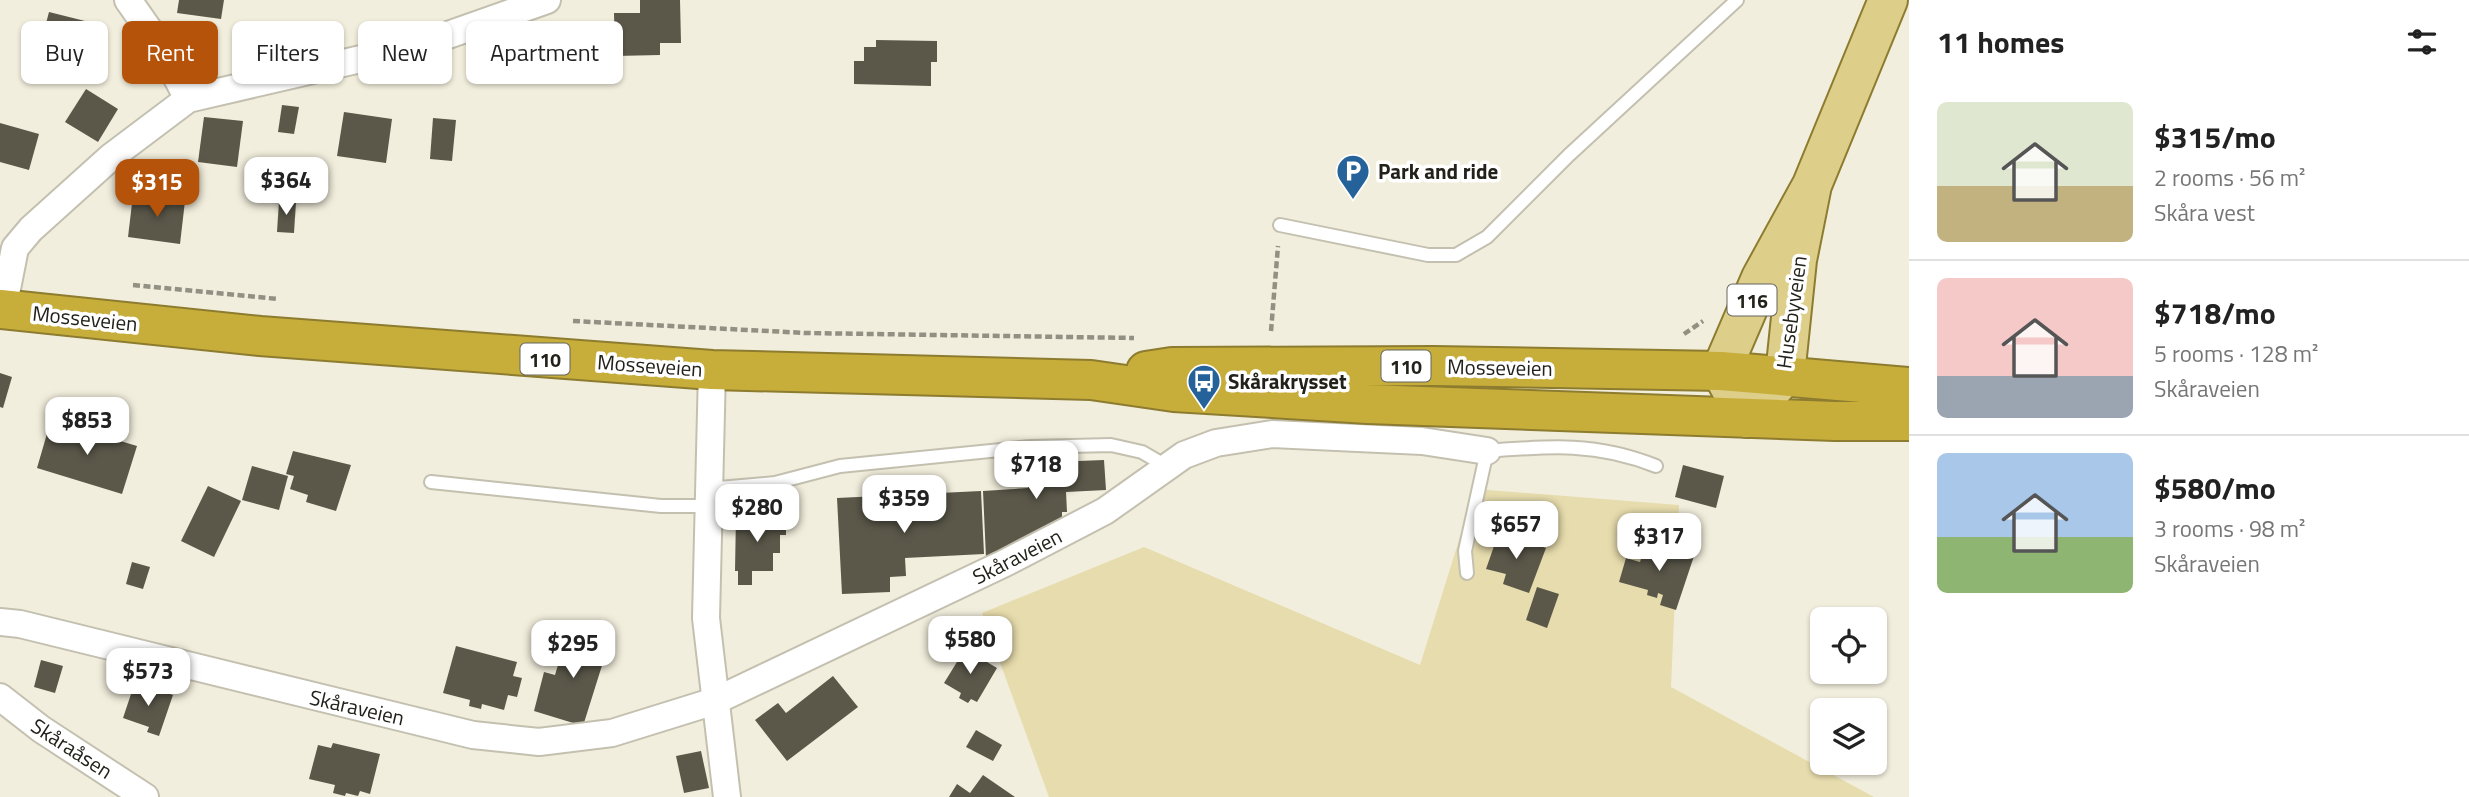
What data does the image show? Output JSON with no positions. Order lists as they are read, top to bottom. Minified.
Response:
{"streets":{"highway":["Mosseveien","110"],"main road":["116","Husebyveien"],"street":["Skåraveien","Skåraåsen"]},"crossings":[["Husebyveien","Mosseveien"]],"places":{"parking":["Park and ride"],"bus stop":["Skårakrysset"]},"page":{"heading":"11 homes","chip":["Buy","Rent","Filters","New","Apartment"],"list":[{"name":"$315/mo","note":"2 rooms · 56 m² · Skåra vest"},{"name":"$718/mo","note":"5 rooms · 128 m² · Skåraveien"},{"name":"$580/mo","note":"3 rooms · 98 m² · Skåraveien"}],"price":["$364","$315","$853","$718","$359","$280","$657","$317","$580","$295","$573"]}}
